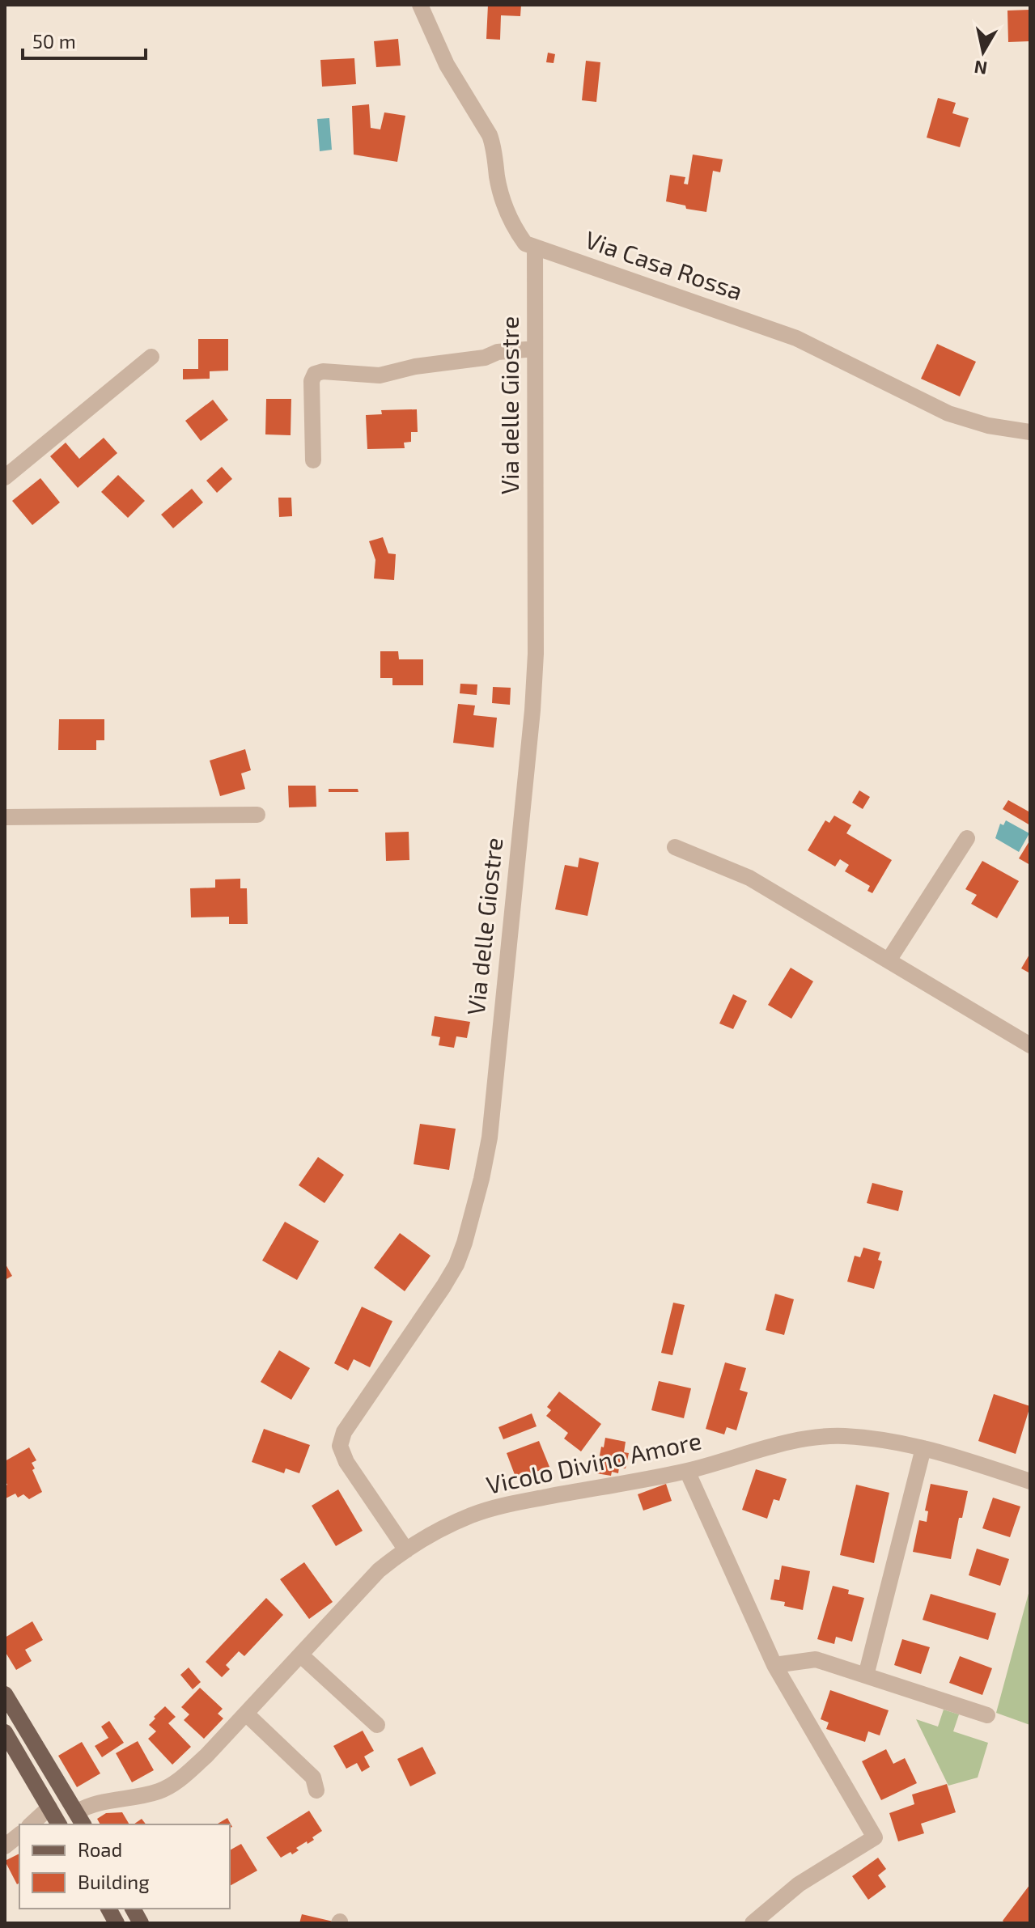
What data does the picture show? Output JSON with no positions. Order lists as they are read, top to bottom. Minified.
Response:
{"streets":{"street":["Via Casa Rossa","Via delle Giostre","Vicolo Divino Amore"]},"crossings":[["Via Casa Rossa","Via delle Giostre"],["Via delle Giostre","Vicolo Divino Amore"]],"legend":["Road","Building"],"scale_bar":"50 m","north":"bottom"}
